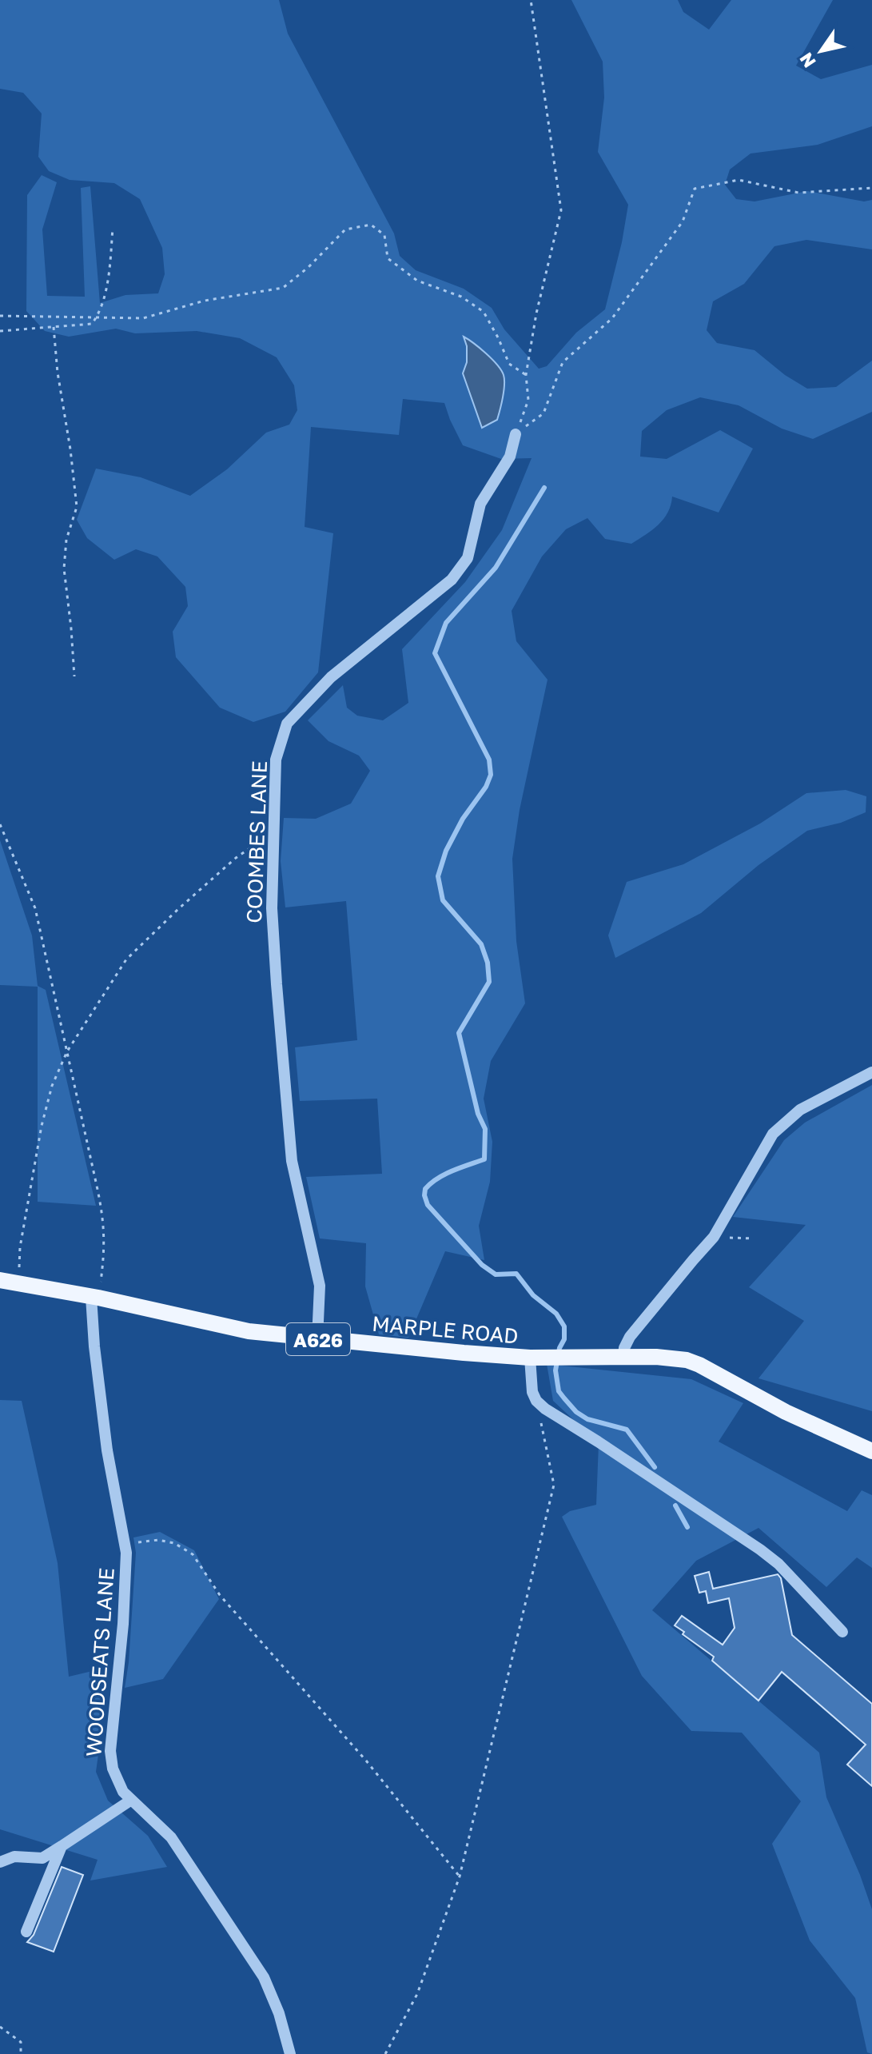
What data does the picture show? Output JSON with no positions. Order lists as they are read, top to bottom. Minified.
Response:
{"streets":{"main road":["MARPLE ROAD","A626"],"street":["COOMBES LANE","WOODSEATS LANE"]},"crossings":[["COOMBES LANE","MARPLE ROAD"],["MARPLE ROAD","WOODSEATS LANE"]],"north":"bottom left"}
